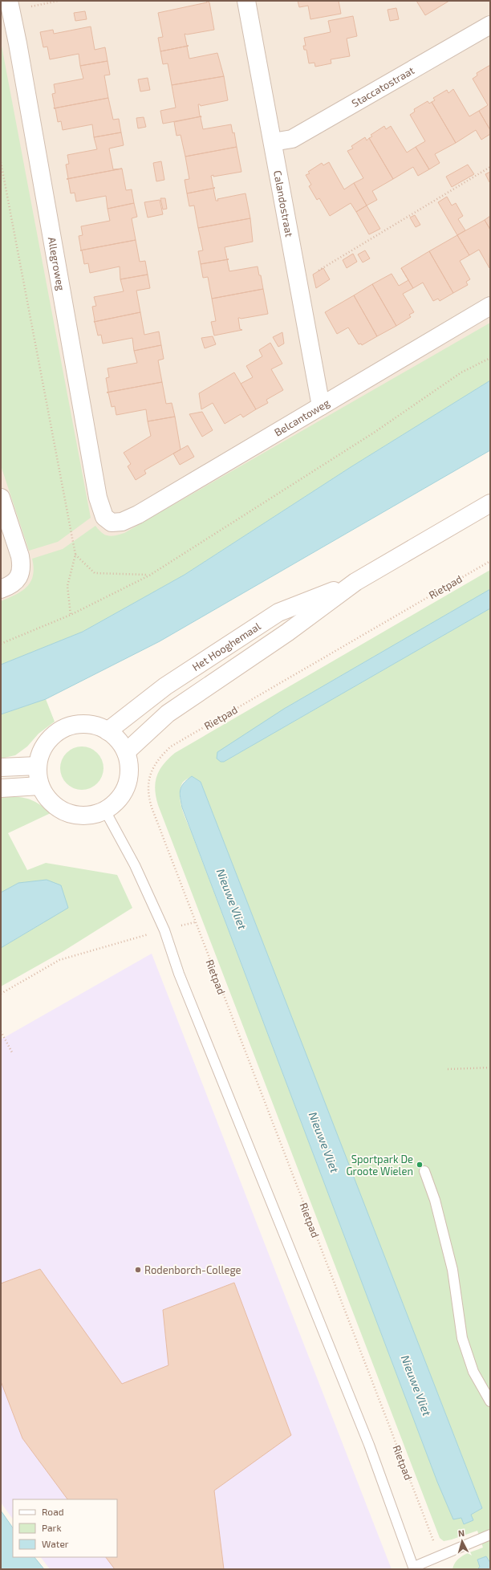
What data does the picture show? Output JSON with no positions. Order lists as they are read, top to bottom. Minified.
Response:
{"streets":{"street":["Staccatostraat","Calandostraat","Allegroweg","Belcantoweg","Het Hooghemaal"],"path":["Rietpad"]},"crossings":[["Staccatostraat","Calandostraat"],["Calandostraat","Belcantoweg"],["Allegroweg","Belcantoweg"]],"water":["Nieuwe Vliet"],"places":["Sportpark De Groote Wielen","Rodenborch-College"],"legend":["Road","Park","Water"],"north":"top"}
